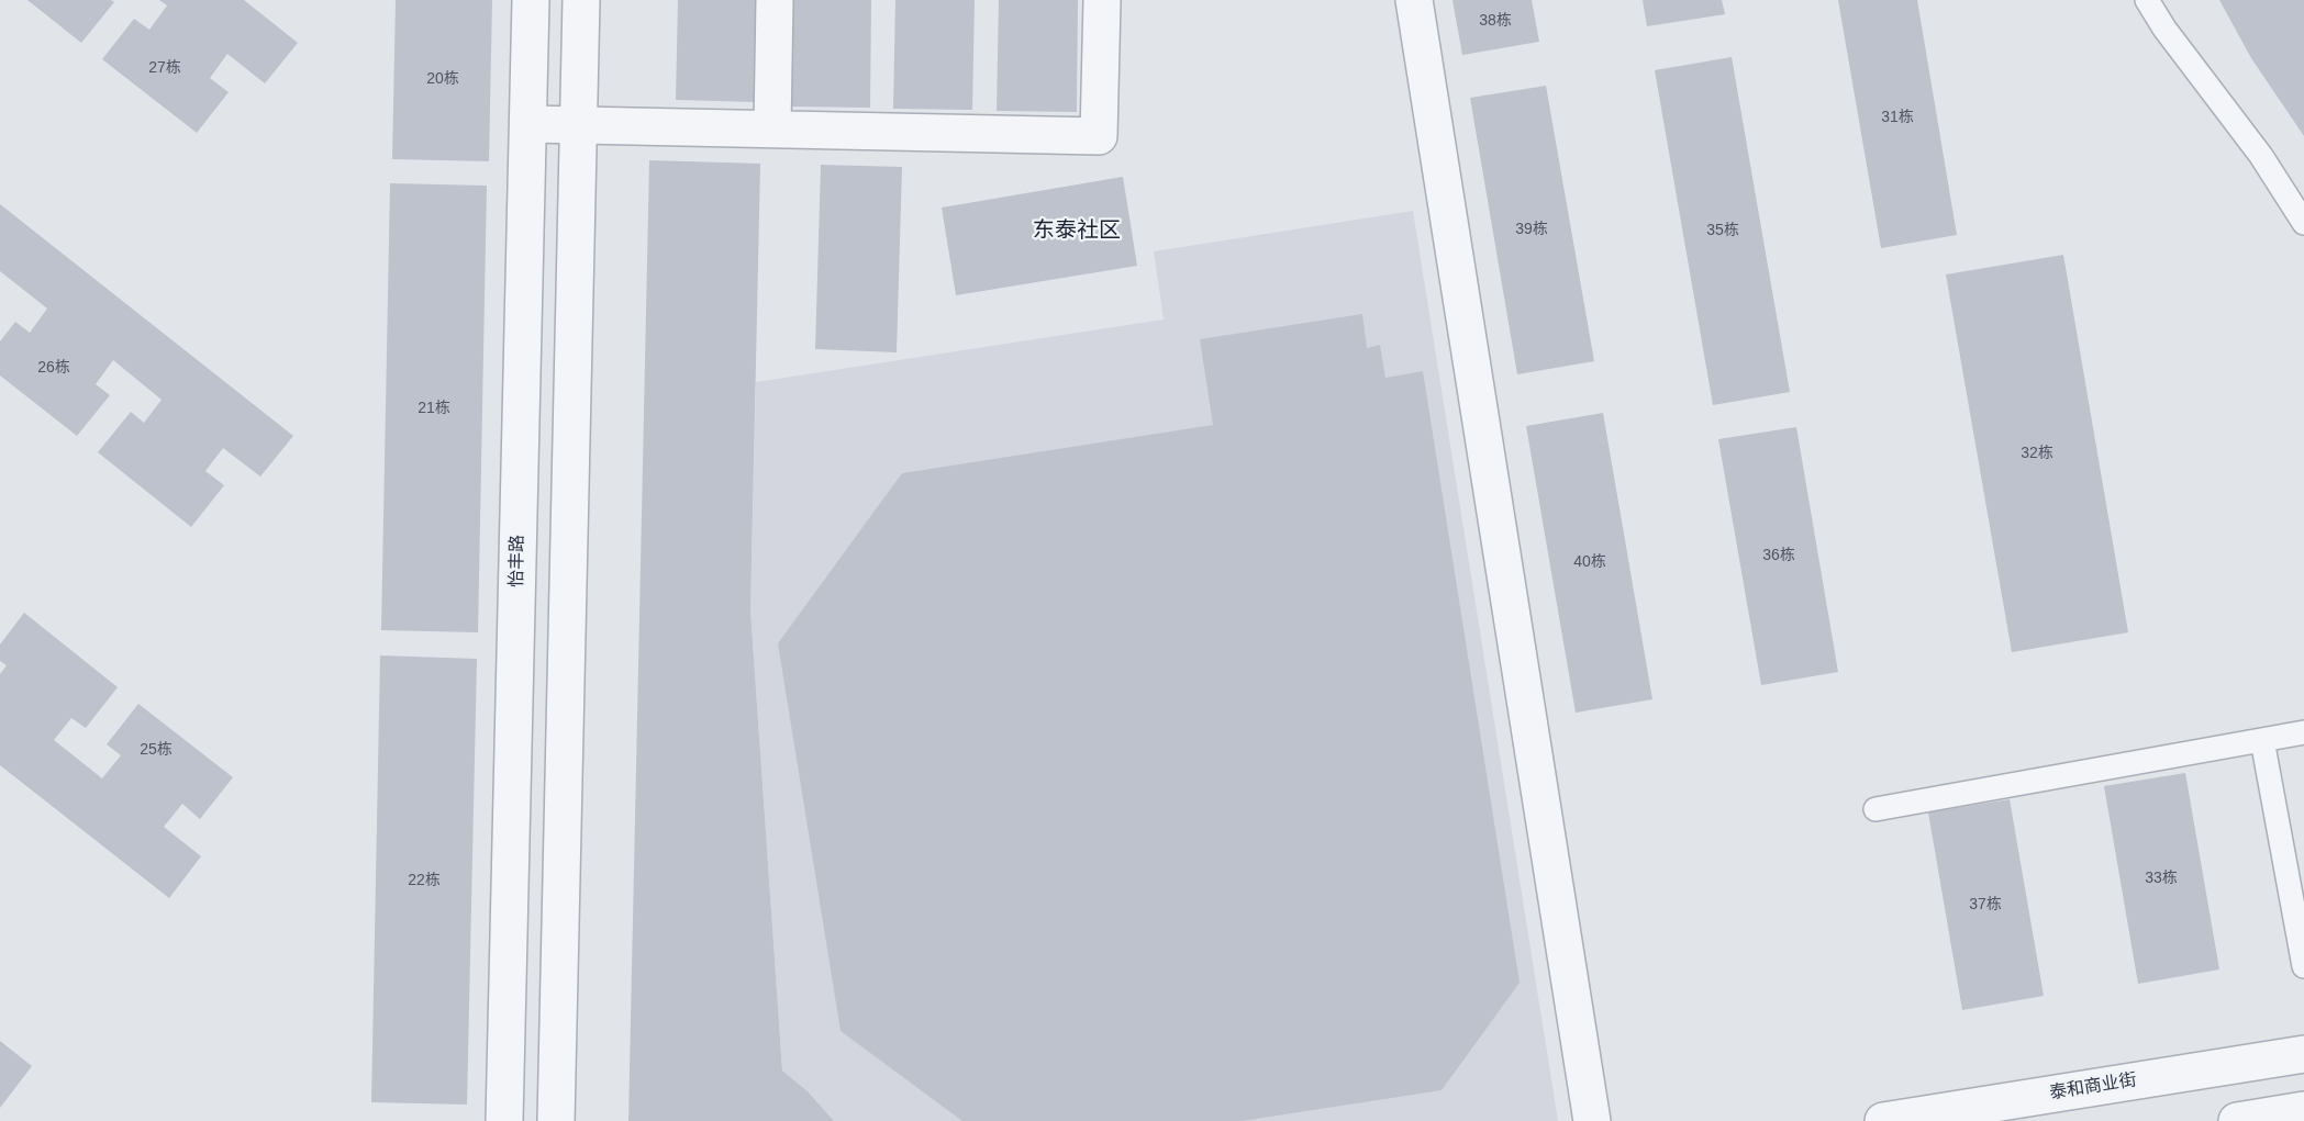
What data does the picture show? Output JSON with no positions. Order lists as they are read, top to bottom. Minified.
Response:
{"streets":{"street":["怡丰路","泰和商业街"]},"districts":["东泰社区"],"house_numbers":["38栋","27栋","20栋","31栋","39栋","35栋","26栋","21栋","32栋","36栋","40栋","25栋","33栋","22栋","37栋"]}
